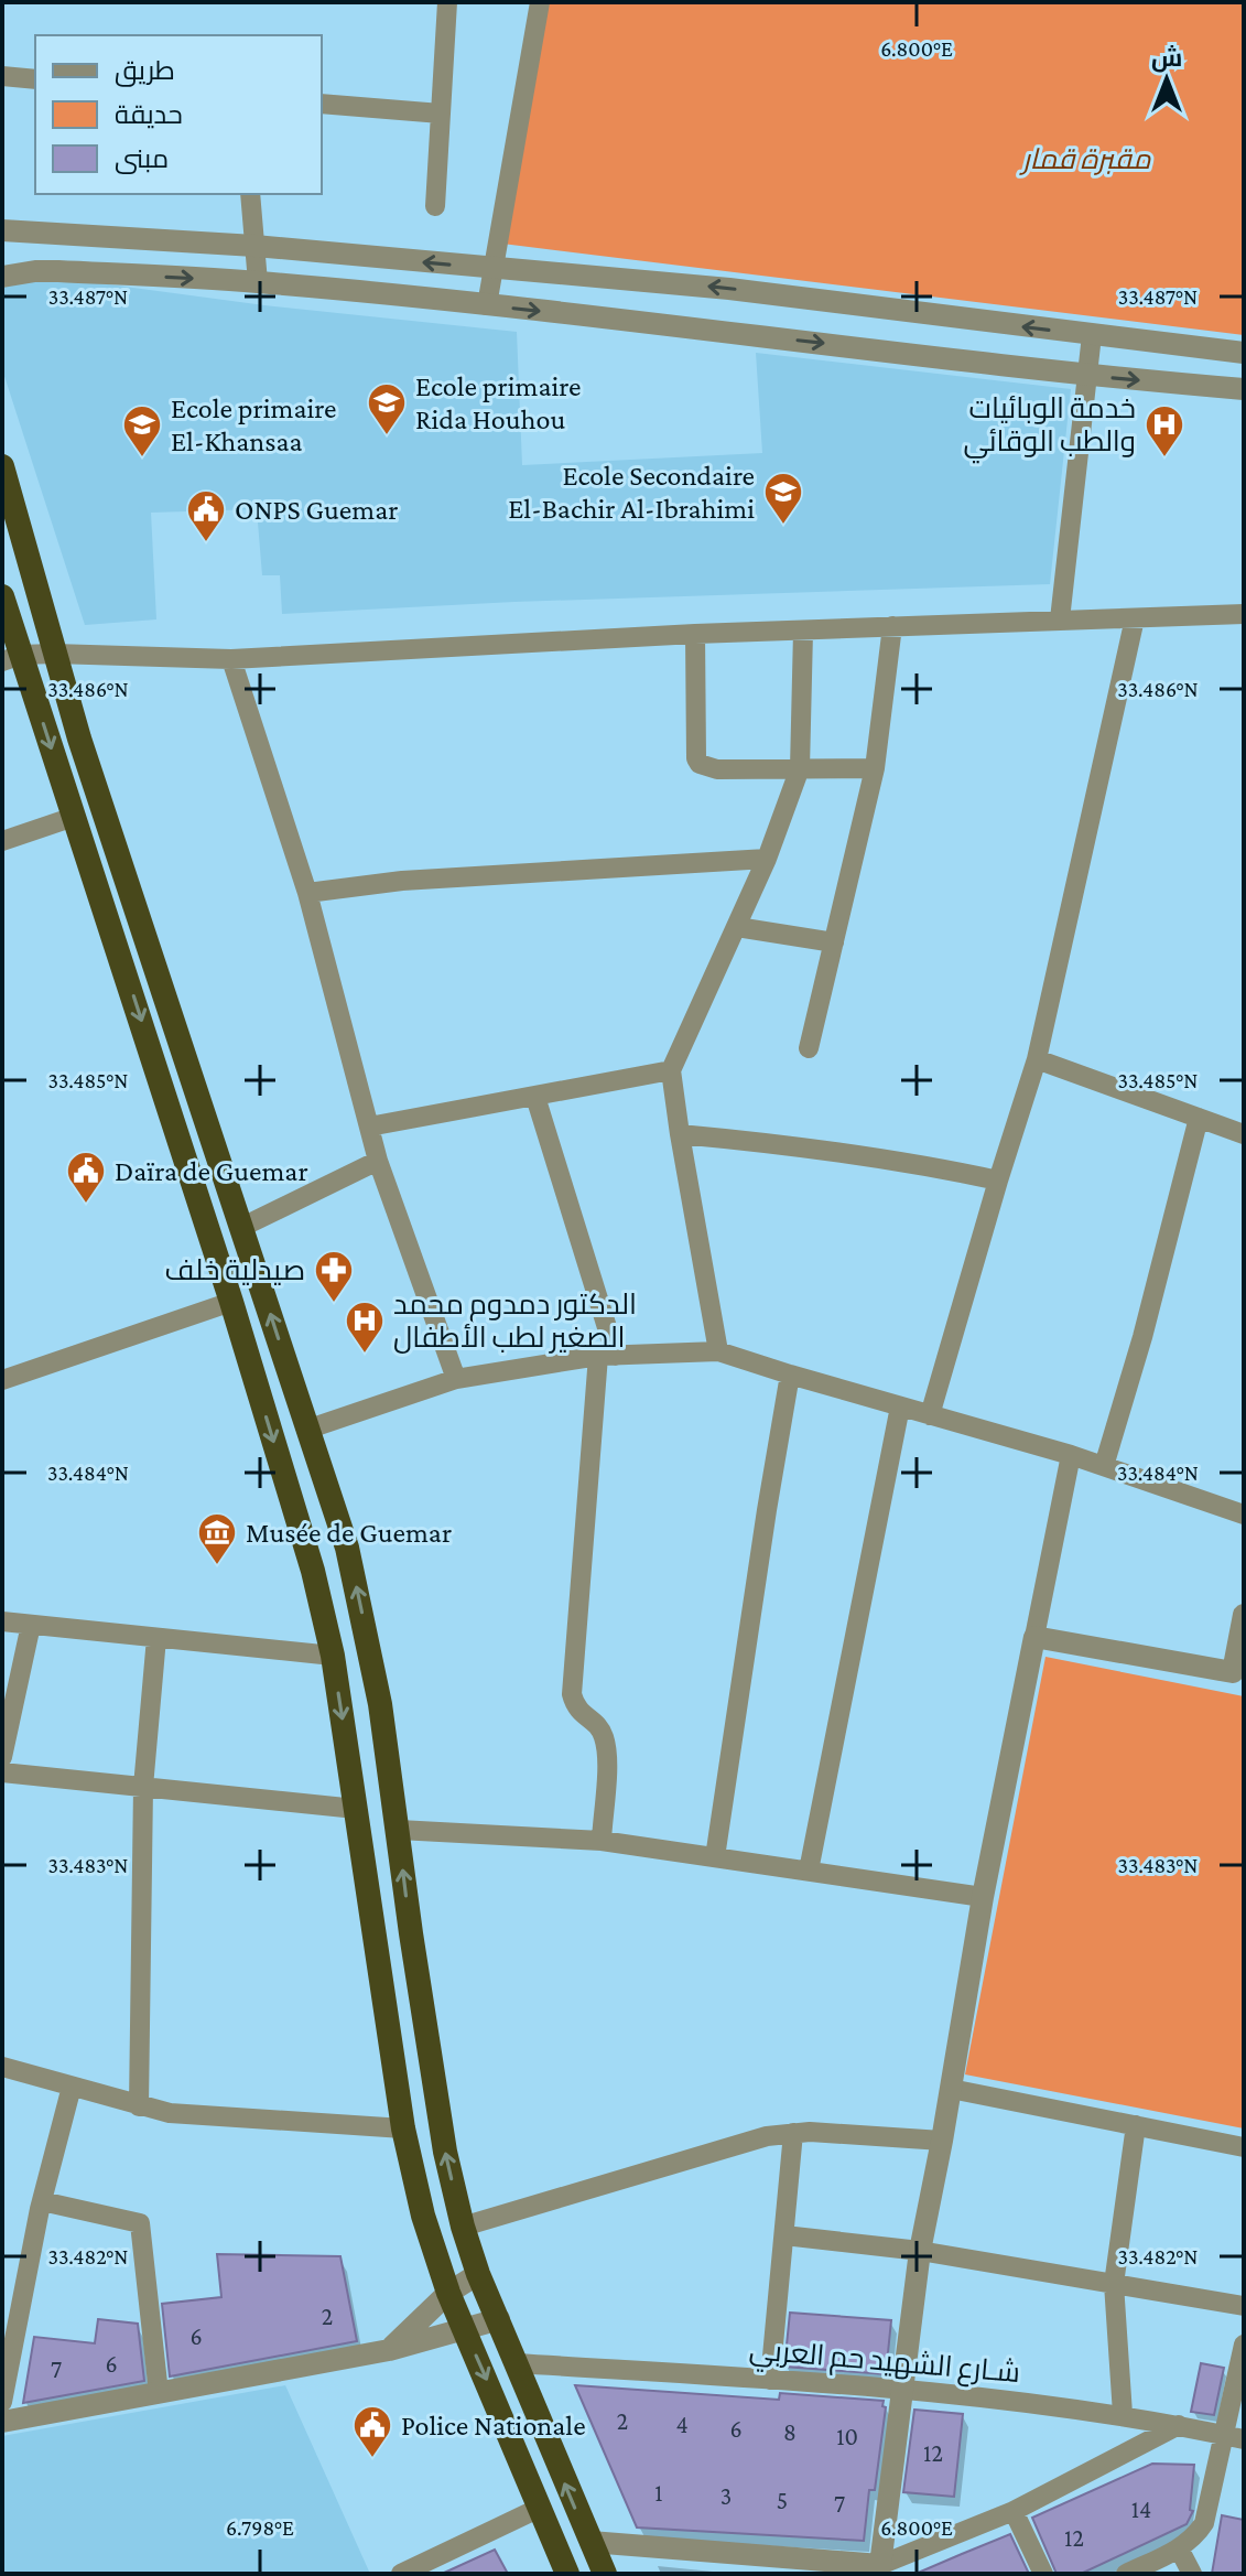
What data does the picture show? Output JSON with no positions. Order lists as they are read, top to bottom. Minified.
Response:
{"streets":{"street":["شـارع الشهيد حم العربي"]},"parks":["مقبرة قمار"],"places":{"school or university":["Ecole primaire Rida Houhou","Ecole primaire El-Khansaa","Ecole Secondaire El-Bachir Al-Ibrahimi"],"hospital":["خدمة الوبائيات والطب الوقائي","الدكتور دمدوم محمد الصغير لطب الأطفال"],"public building":["ONPS Guemar","Daïra de Guemar","Police Nationale"],"pharmacy":["صيدلية خلف"],"museum":["Musée de Guemar"]},"house_numbers":["2","6","6","7","2","4","6","8","10","12","1","3","5","7","14","12"],"legend":["طريق","حديقة","مبنى"],"north":"top","coordinates":["6.800°E","33.487°N","33.486°N","33.485°N","33.484°N","33.483°N","33.482°N","6.798°E"]}
